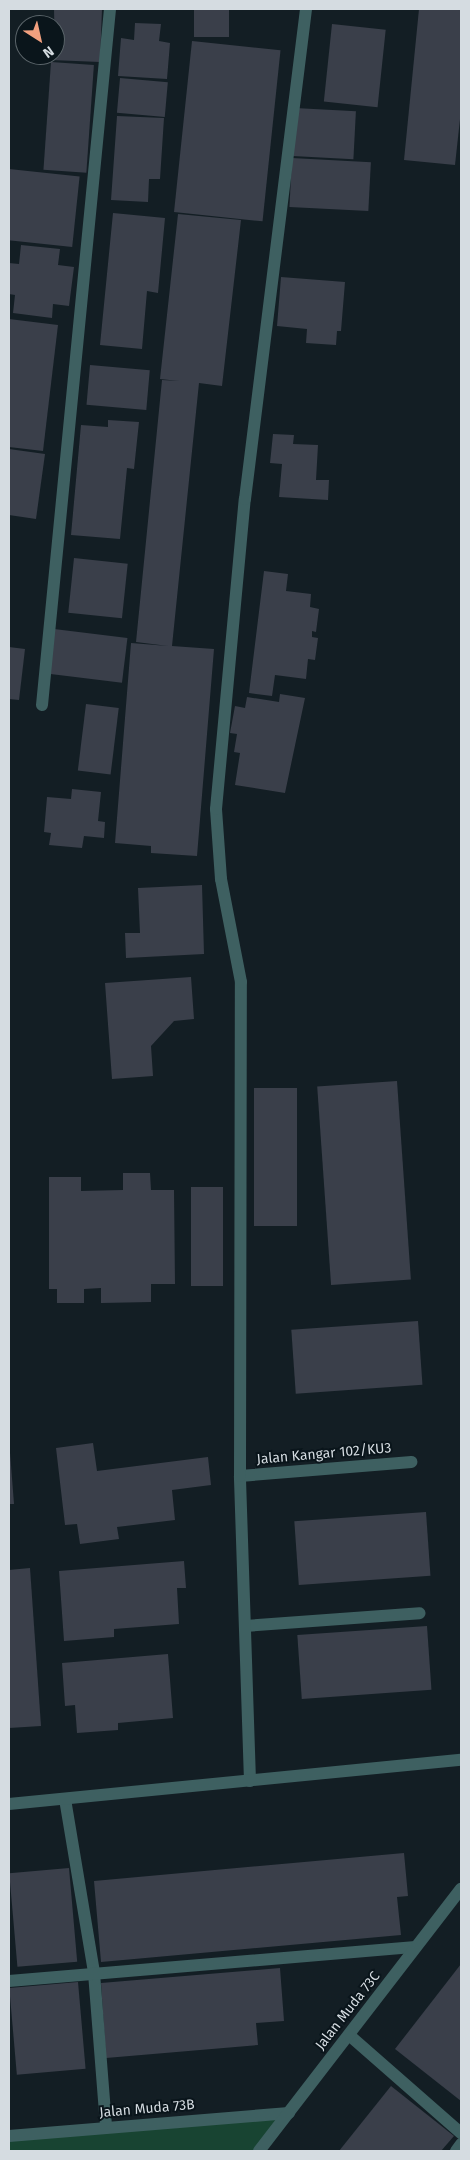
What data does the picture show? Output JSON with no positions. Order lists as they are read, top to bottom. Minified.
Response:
{"streets":{"street":["Jalan Kangar 102/KU3","Jalan Muda 73C","Jalan Muda 73B"]},"crossings":[["Jalan Muda 73C","Jalan Muda 73B"]],"north":"bottom right"}
